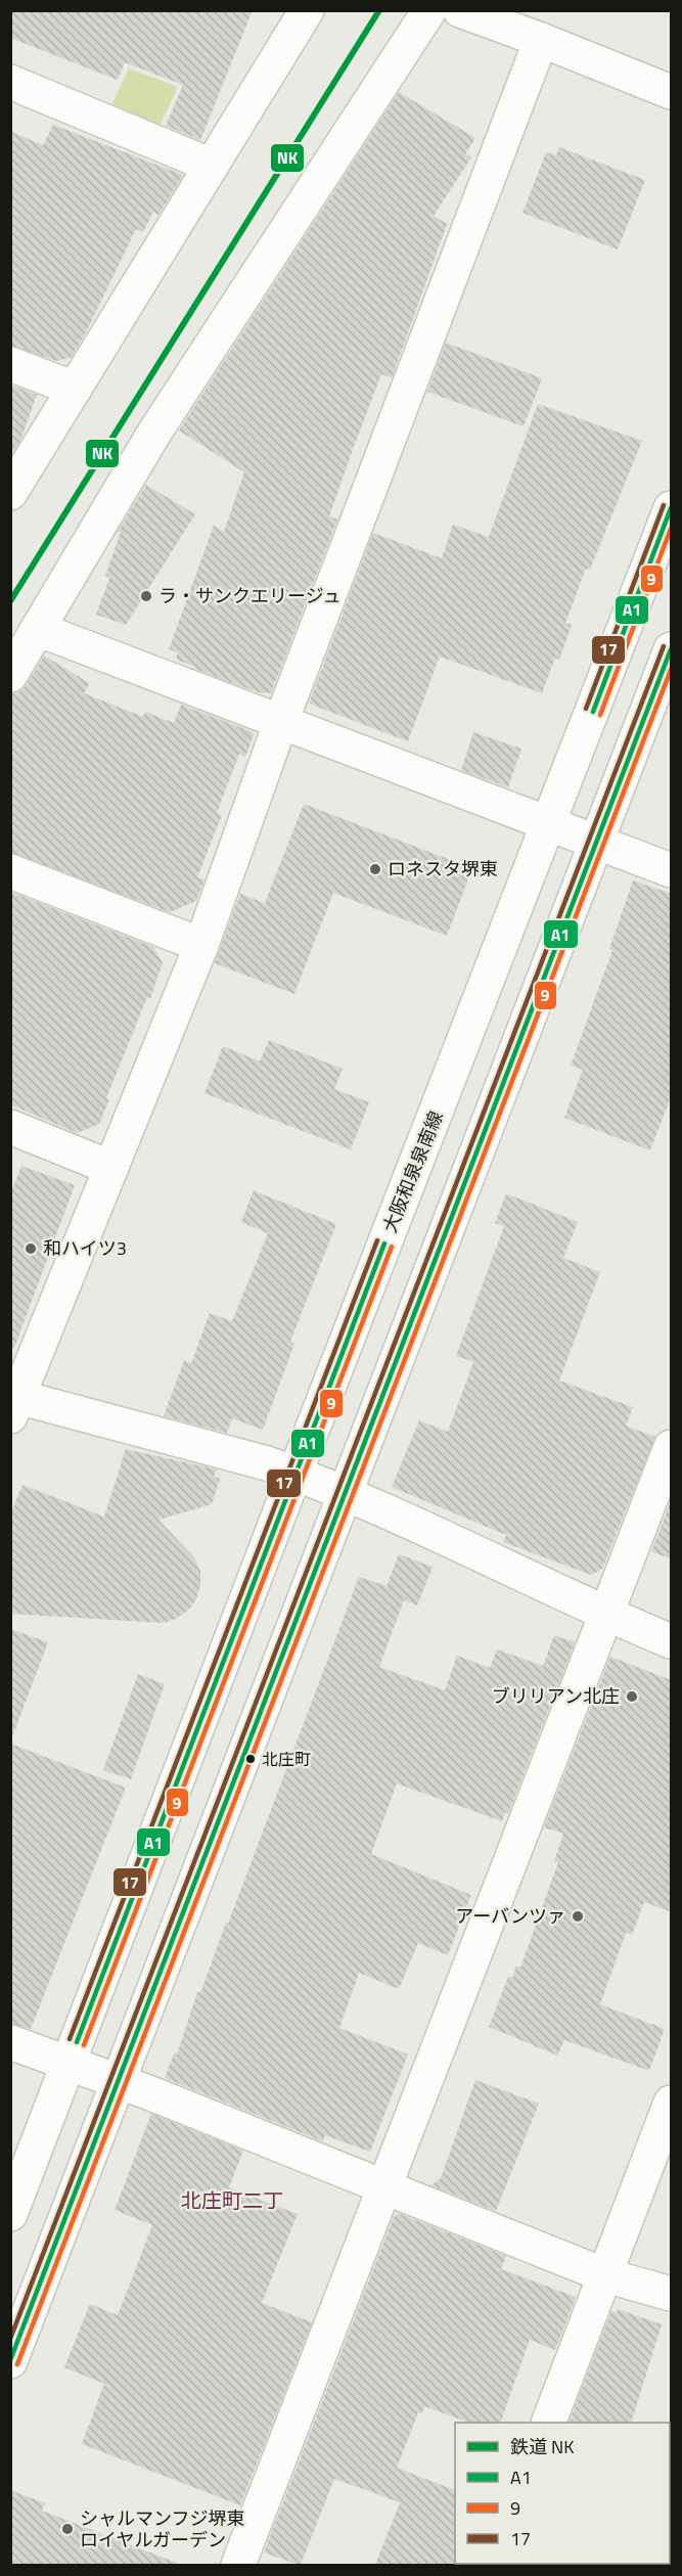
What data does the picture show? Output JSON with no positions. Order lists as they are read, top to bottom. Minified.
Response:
{"streets":{"street":["大阪和泉泉南線"]},"districts":["北庄町二丁"],"places":["ラ・サンクエリージュ","ロネスタ堺東","和ハイツ3","ブリリアン北庄","北庄町","アーバンツァ","シャルマンフジ堺東 ロイヤルガーデン"],"lines":["rail line NK","transit line 17","transit line A1","transit line 9"],"legend":["鉄道 NK","A1","9","17"]}
